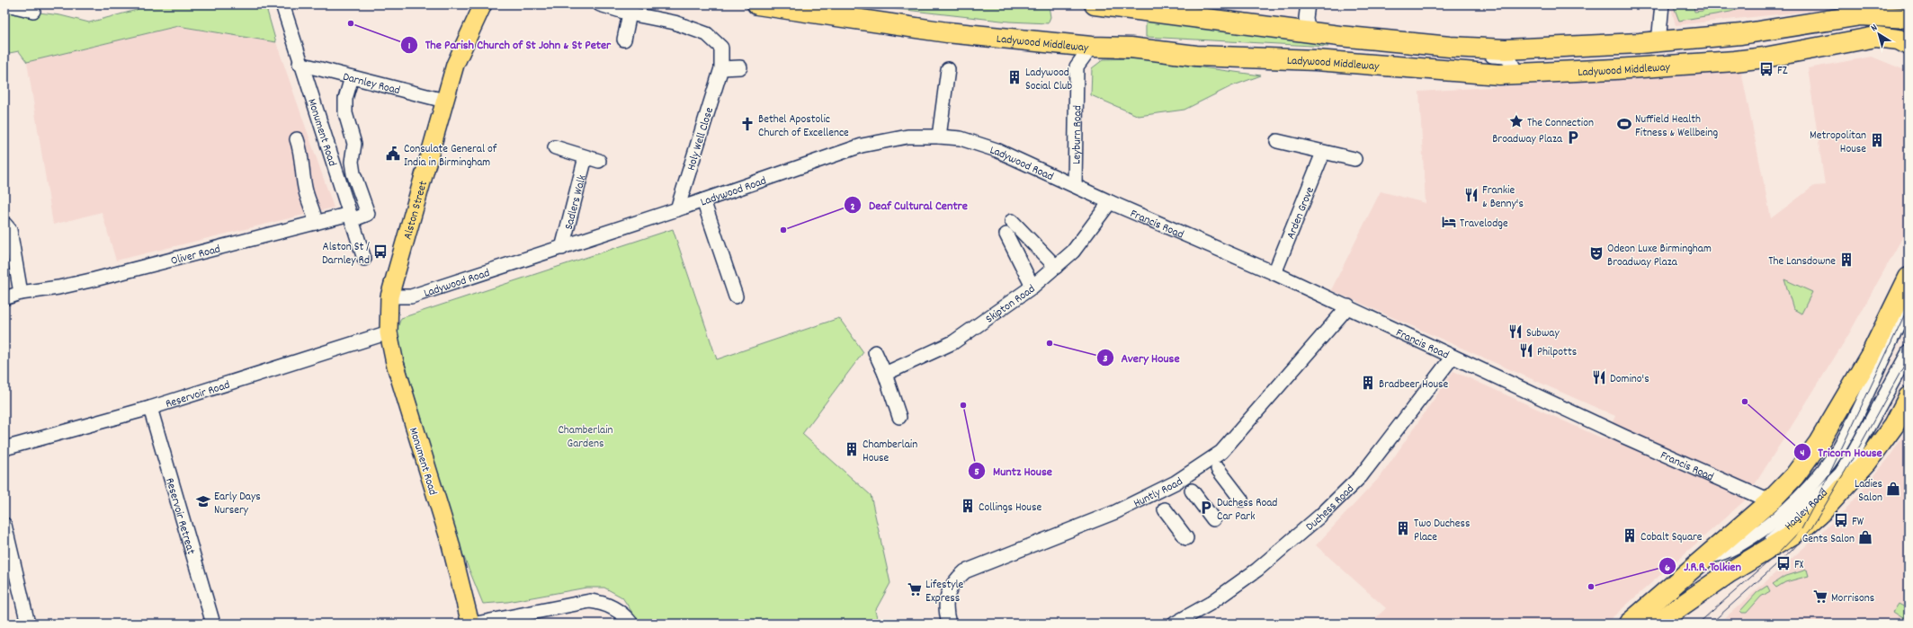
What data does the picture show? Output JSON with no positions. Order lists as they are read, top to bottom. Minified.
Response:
{"streets":{"highway":["Ladywood Middleway","Hagley Road"],"main road":["Monument Road","Alston Street"],"street":["Darnley Road","Leyburn Road","Holy Well Close","Ladywood Road","Sadlers Walk","Arden Grove","Francis Road","Oliver Road","Skipton Road","Reservoir Road","Huntly Road","Duchess Road","Reservoir Retreat"]},"crossings":[["Ladywood Middleway","Leyburn Road"],["Darnley Road","Monument Road"],["Darnley Road","Alston Street"],["Darnley Road","Oliver Road"],["Monument Road","Ladywood Road"],["Monument Road","Alston Street"],["Monument Road","Oliver Road"],["Monument Road","Reservoir Road"],["Leyburn Road","Ladywood Road"],["Leyburn Road","Francis Road"],["Holy Well Close","Ladywood Road"],["Ladywood Road","Sadlers Walk"],["Ladywood Road","Alston Street"],["Ladywood Road","Francis Road"],["Arden Grove","Francis Road"],["Francis Road","Skipton Road"],["Francis Road","Huntly Road"],["Francis Road","Duchess Road"],["Francis Road","Hagley Road"],["Reservoir Road","Reservoir Retreat"]],"parks":["Chamberlain Gardens"],"places":{"other":["The Parish Church of St John & St Peter","Deaf Cultural Centre","Avery House","Tricorn House","Muntz House","J.R.R. Tolkien"],"bus stop":["FZ","Alston St / Darnley Rd","FW","FX"],"building":["Ladywood Social Club","Metropolitan House","The Lansdowne","Bradbeer House","Chamberlain House","Collings House","Two Duchess Place","Cobalt Square"],"place":["The Connection"],"church":["Bethel Apostolic Church of Excellence"],"sports":["Nuffield Health Fitness & Wellbeing"],"parking":["Broadway Plaza","Duchess Road Car Park"],"public building":["Consulate General of India in Birmingham"],"restaurant":["Frankie & Benny's","Subway","Philpotts","Domino's"],"hotel":["Travelodge"],"theatre":["Odeon Luxe Birmingham Broadway Plaza"],"shop":["Ladies Salon","Gents Salon"],"school or university":["Early Days Nursery"],"supermarket":["Lifestyle Express","Morrisons"]},"north":"top left"}
